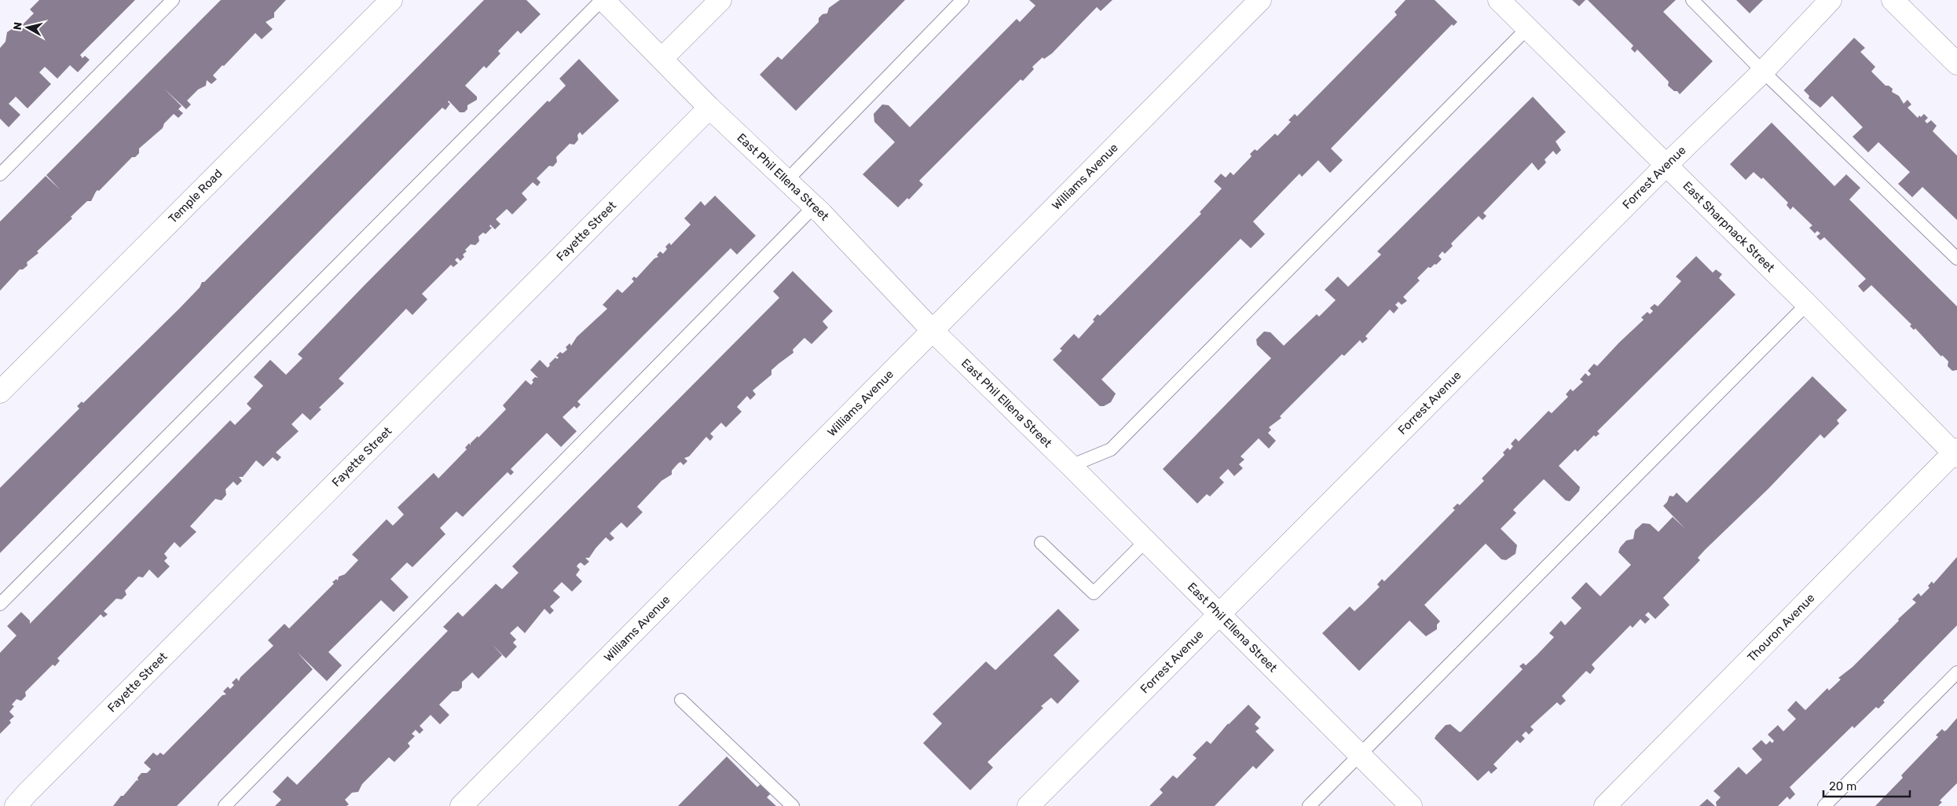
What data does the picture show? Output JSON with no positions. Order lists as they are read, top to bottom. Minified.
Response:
{"streets":{"street":["Williams Avenue","East Phil Ellena Street","Forrest Avenue","Temple Road","East Sharpnack Street","Fayette Street","Thouron Avenue"]},"crossings":[["Williams Avenue","East Phil Ellena Street"],["East Phil Ellena Street","Forrest Avenue"],["East Phil Ellena Street","Fayette Street"],["Forrest Avenue","East Sharpnack Street"],["East Sharpnack Street","Thouron Avenue"]],"scale_bar":"20 m","north":"left"}
